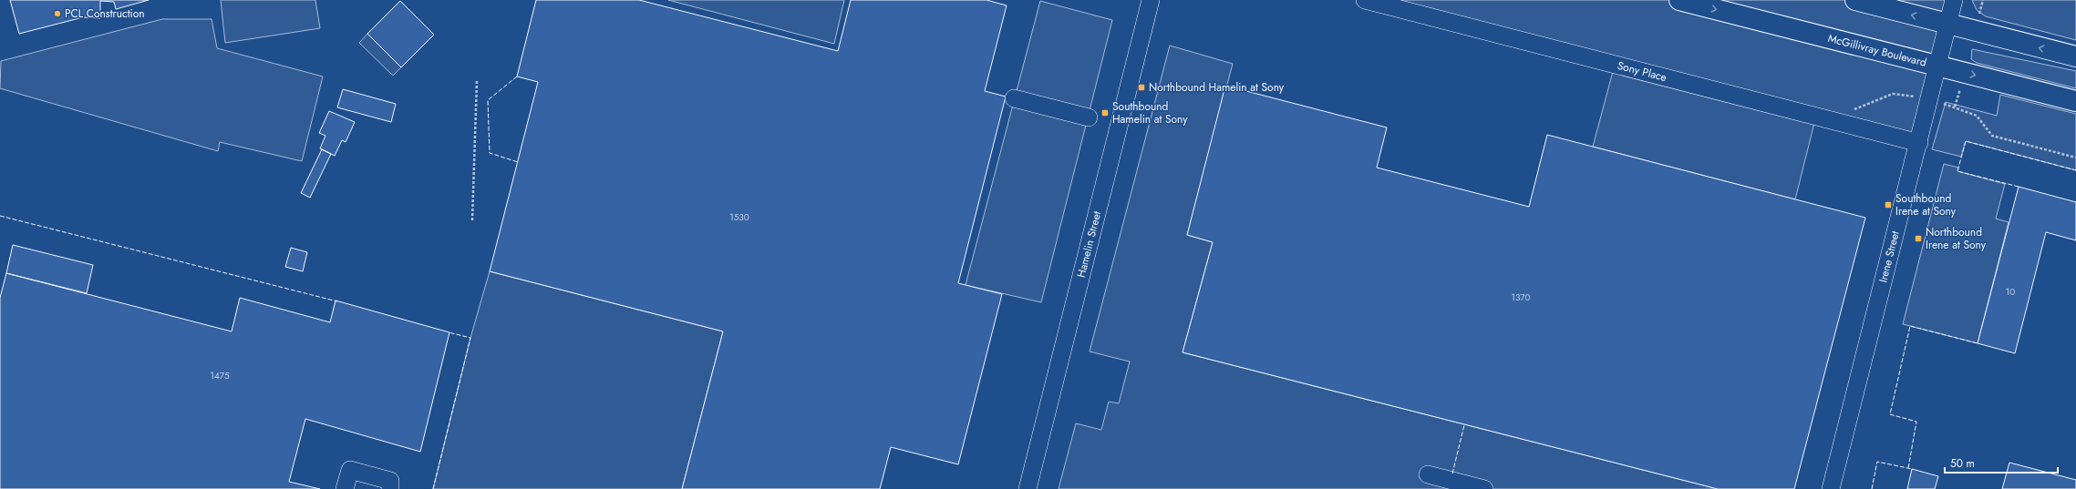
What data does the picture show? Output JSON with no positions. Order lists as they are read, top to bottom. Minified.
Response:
{"streets":{"main road":["McGillivray Boulevard"],"street":["Sony Place","Hamelin Street","Irene Street"]},"crossings":[["McGillivray Boulevard","Irene Street"],["Sony Place","Irene Street"]],"places":{"other":["PCL Construction"],"transit":["Northbound Hamelin at Sony","Southbound Hamelin at Sony","Southbound Irene at Sony","Northbound Irene at Sony"]},"house_numbers":["1530","10","1370","1475"],"scale_bar":"50 m"}
